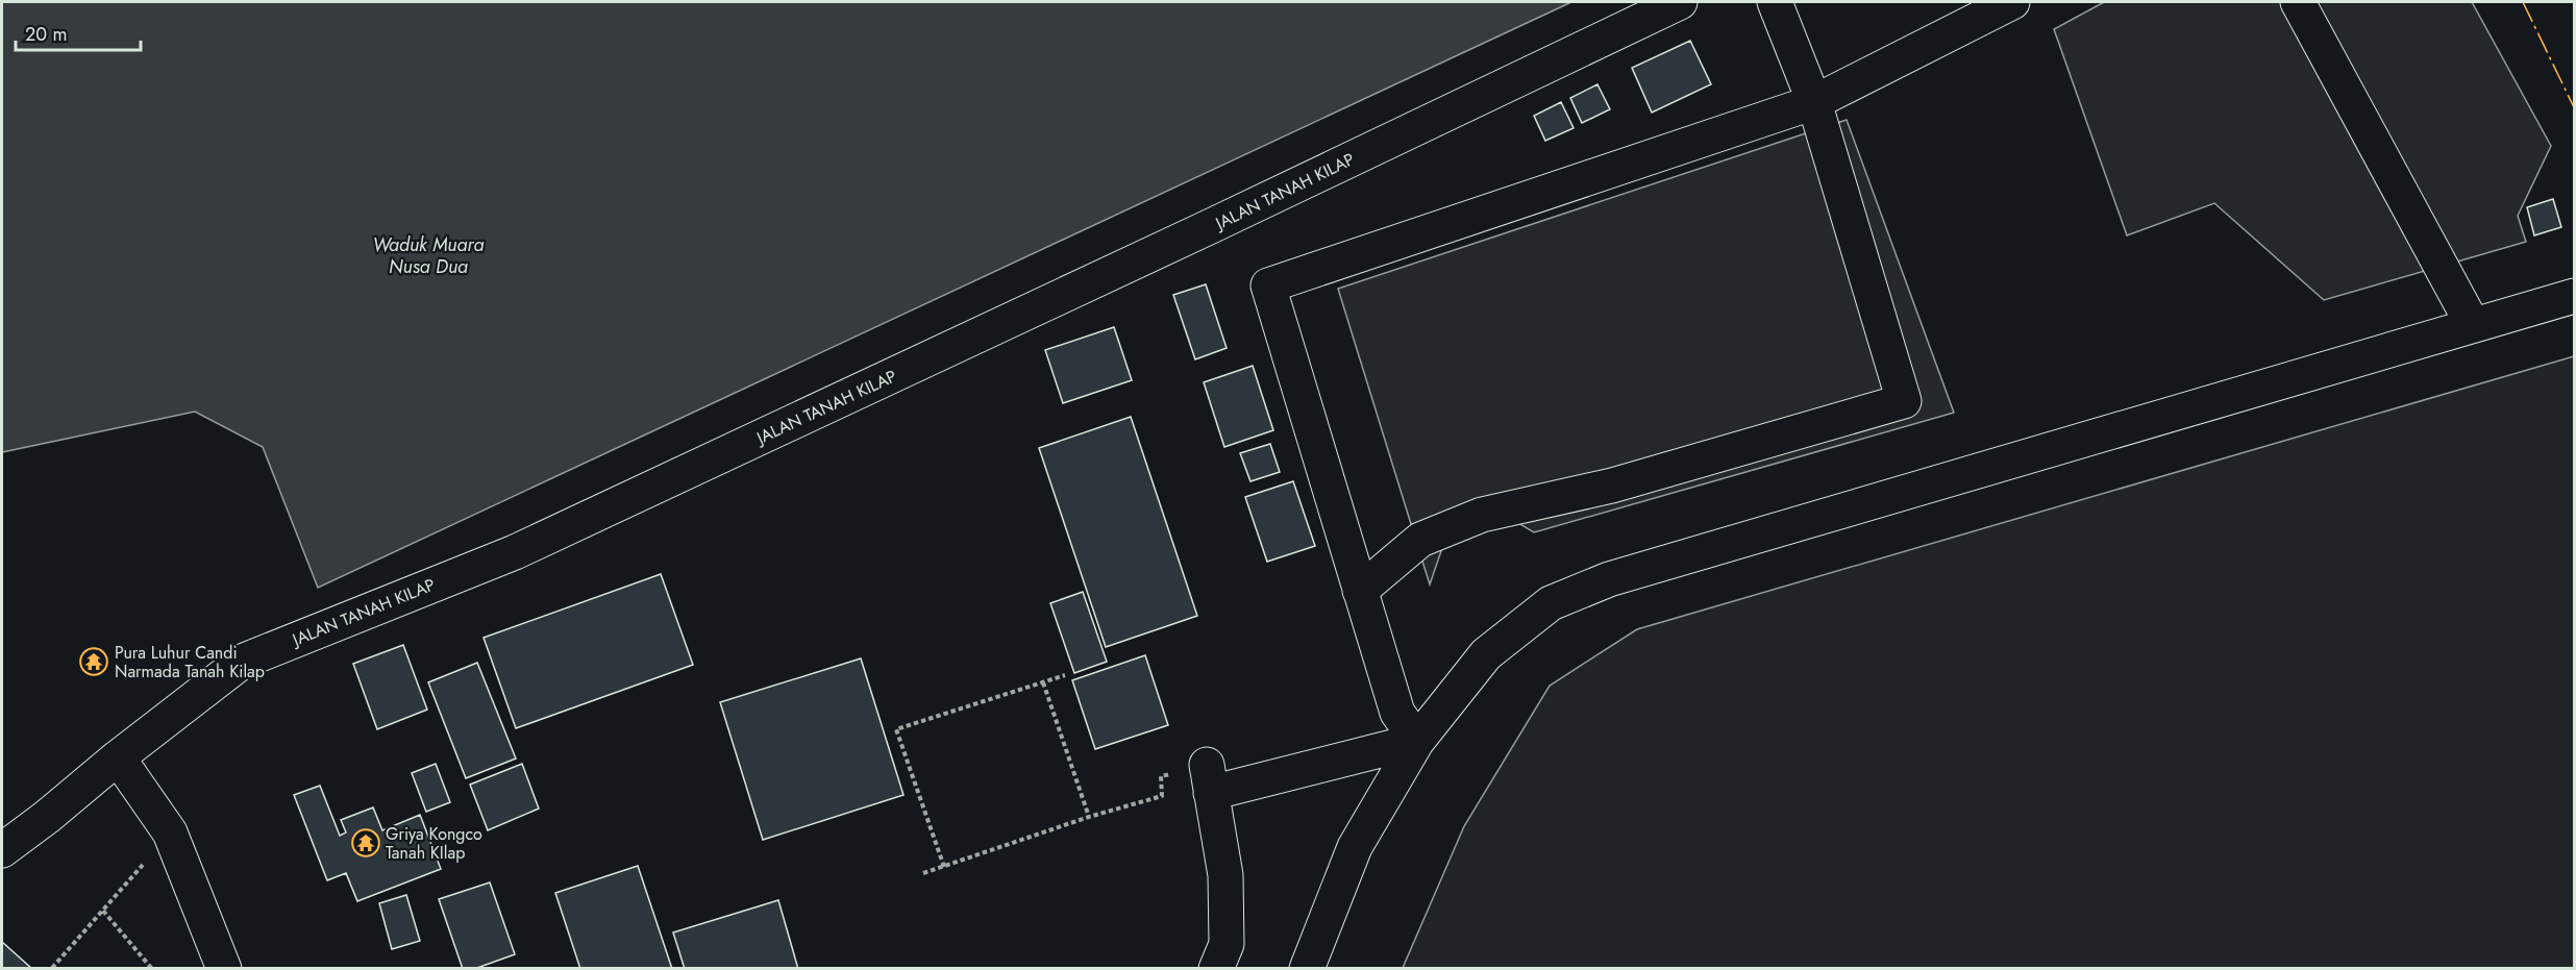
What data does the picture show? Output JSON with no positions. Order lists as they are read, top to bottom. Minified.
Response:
{"streets":{"lane":["JALAN TANAH KILAP"]},"water":["Waduk Muara Nusa Dua"],"places":{"temple":["Pura Luhur Candi Narmada Tanah Kilap","Griya Kongco Tanah KIlap"]},"scale_bar":"20 m"}
